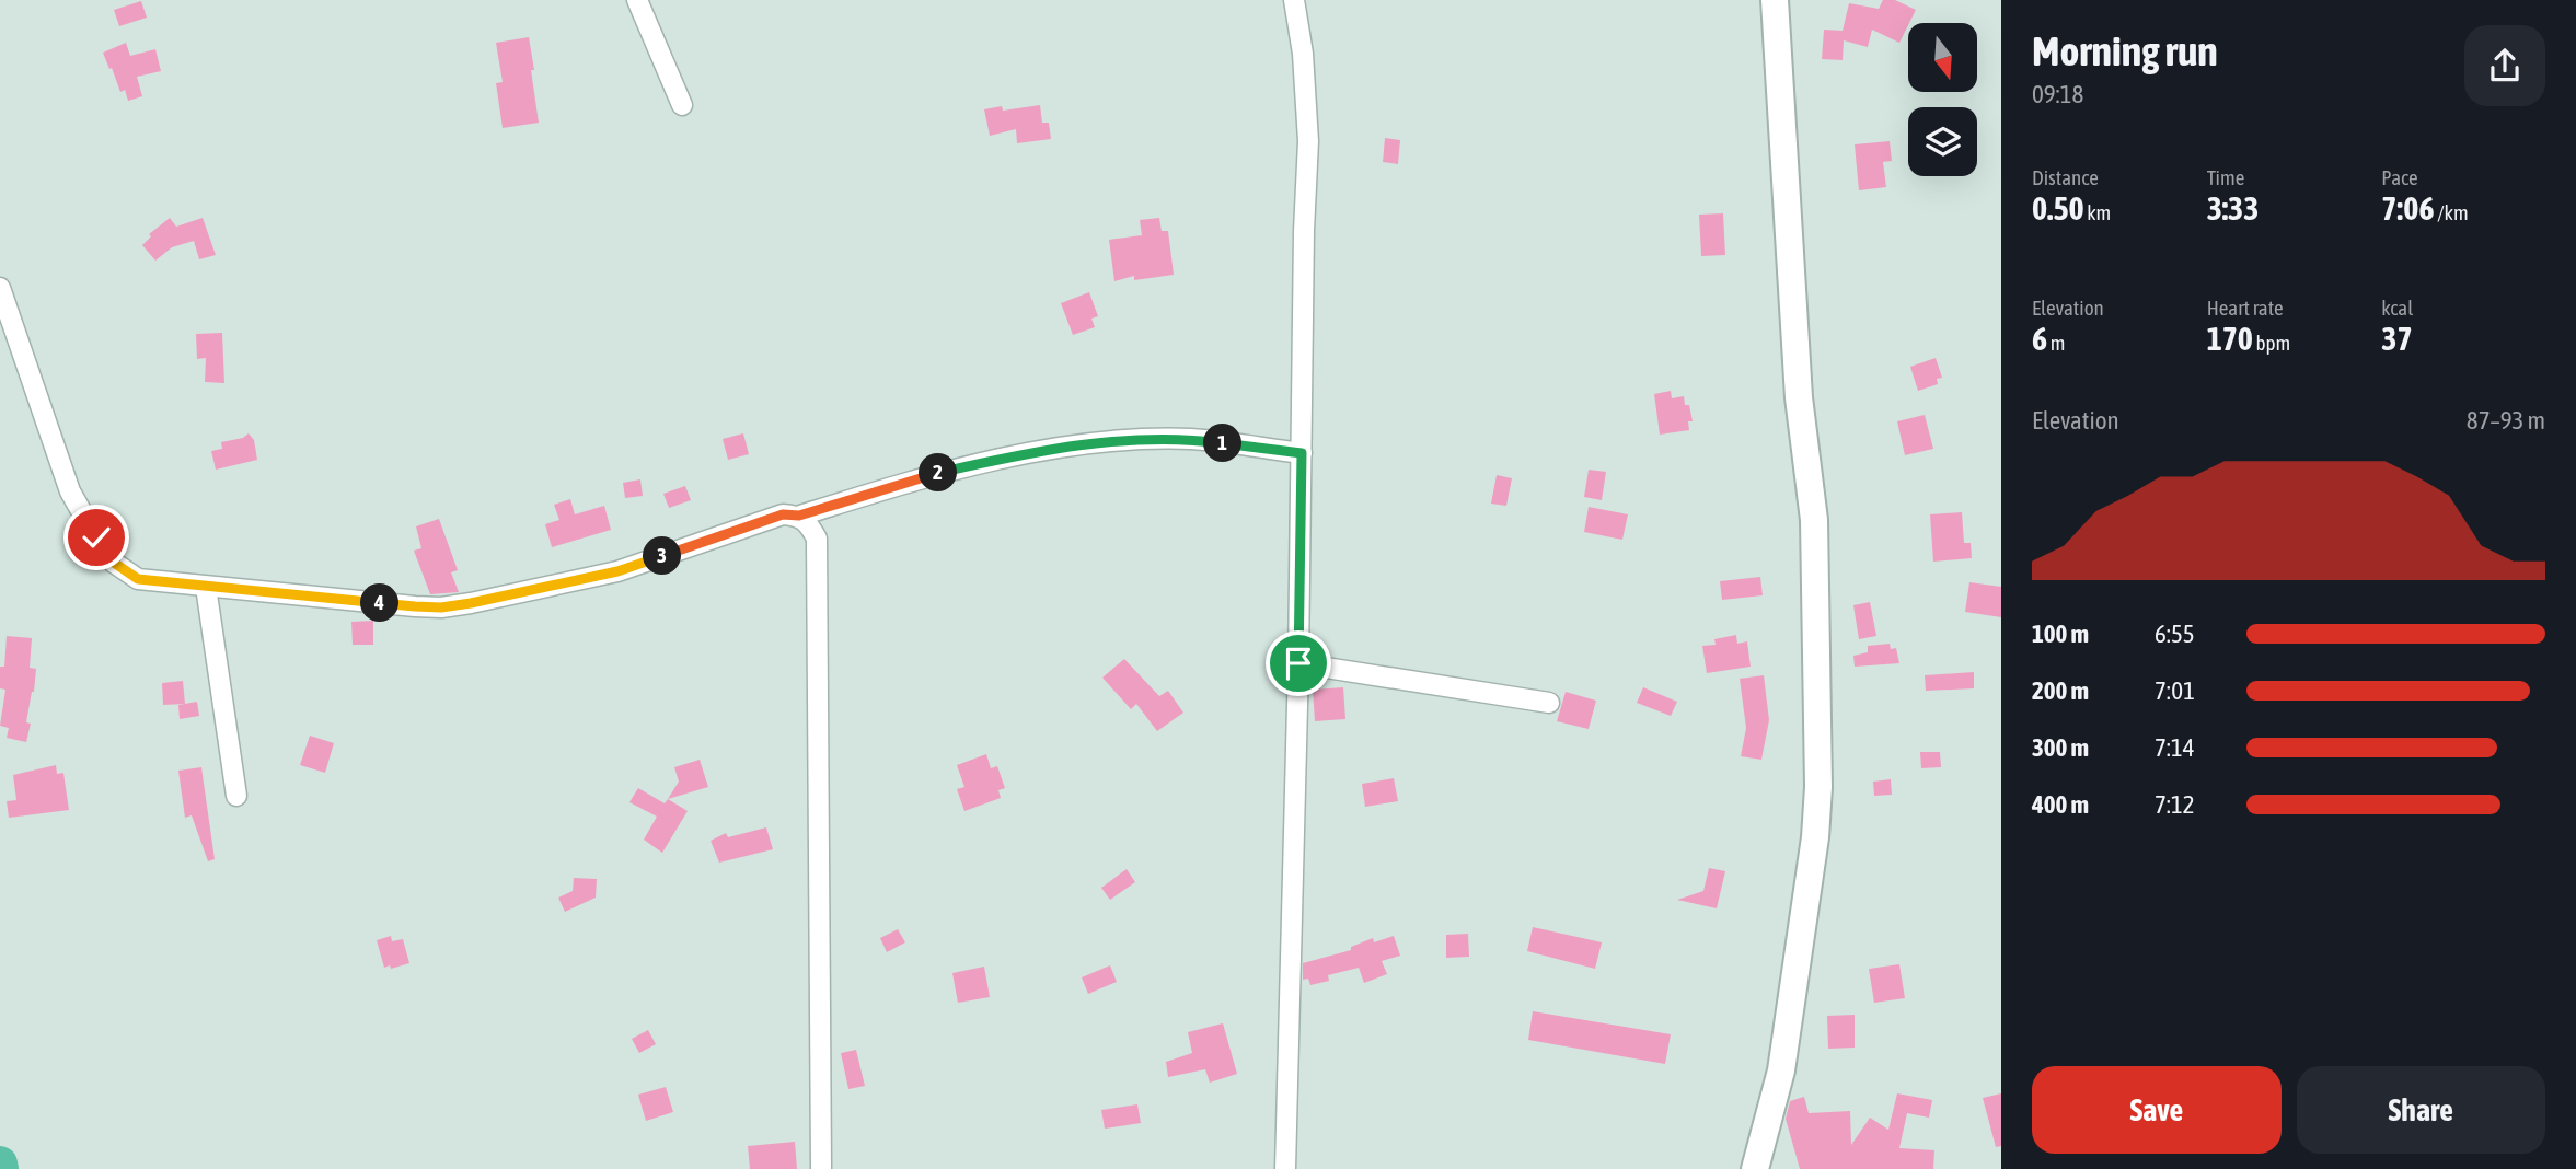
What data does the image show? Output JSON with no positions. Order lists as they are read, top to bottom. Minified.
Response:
{"north":"bottom","page":{"heading":["Morning run","09:18"],"stats":[["Distance","0.50 km"],["Time","3:33"],["Pace","7:06 /km"],["Elevation","6 m"],["Heart rate","170 bpm"],["kcal","37"]],"chart":["Elevation","87–93 m"],"pins":["1","2","3","4"],"list":[{"name":"100 m","note":"6:55"},{"name":"200 m","note":"7:01"},{"name":"300 m","note":"7:14"},{"name":"400 m","note":"7:12"}],"buttons":["Save","Share"]}}
